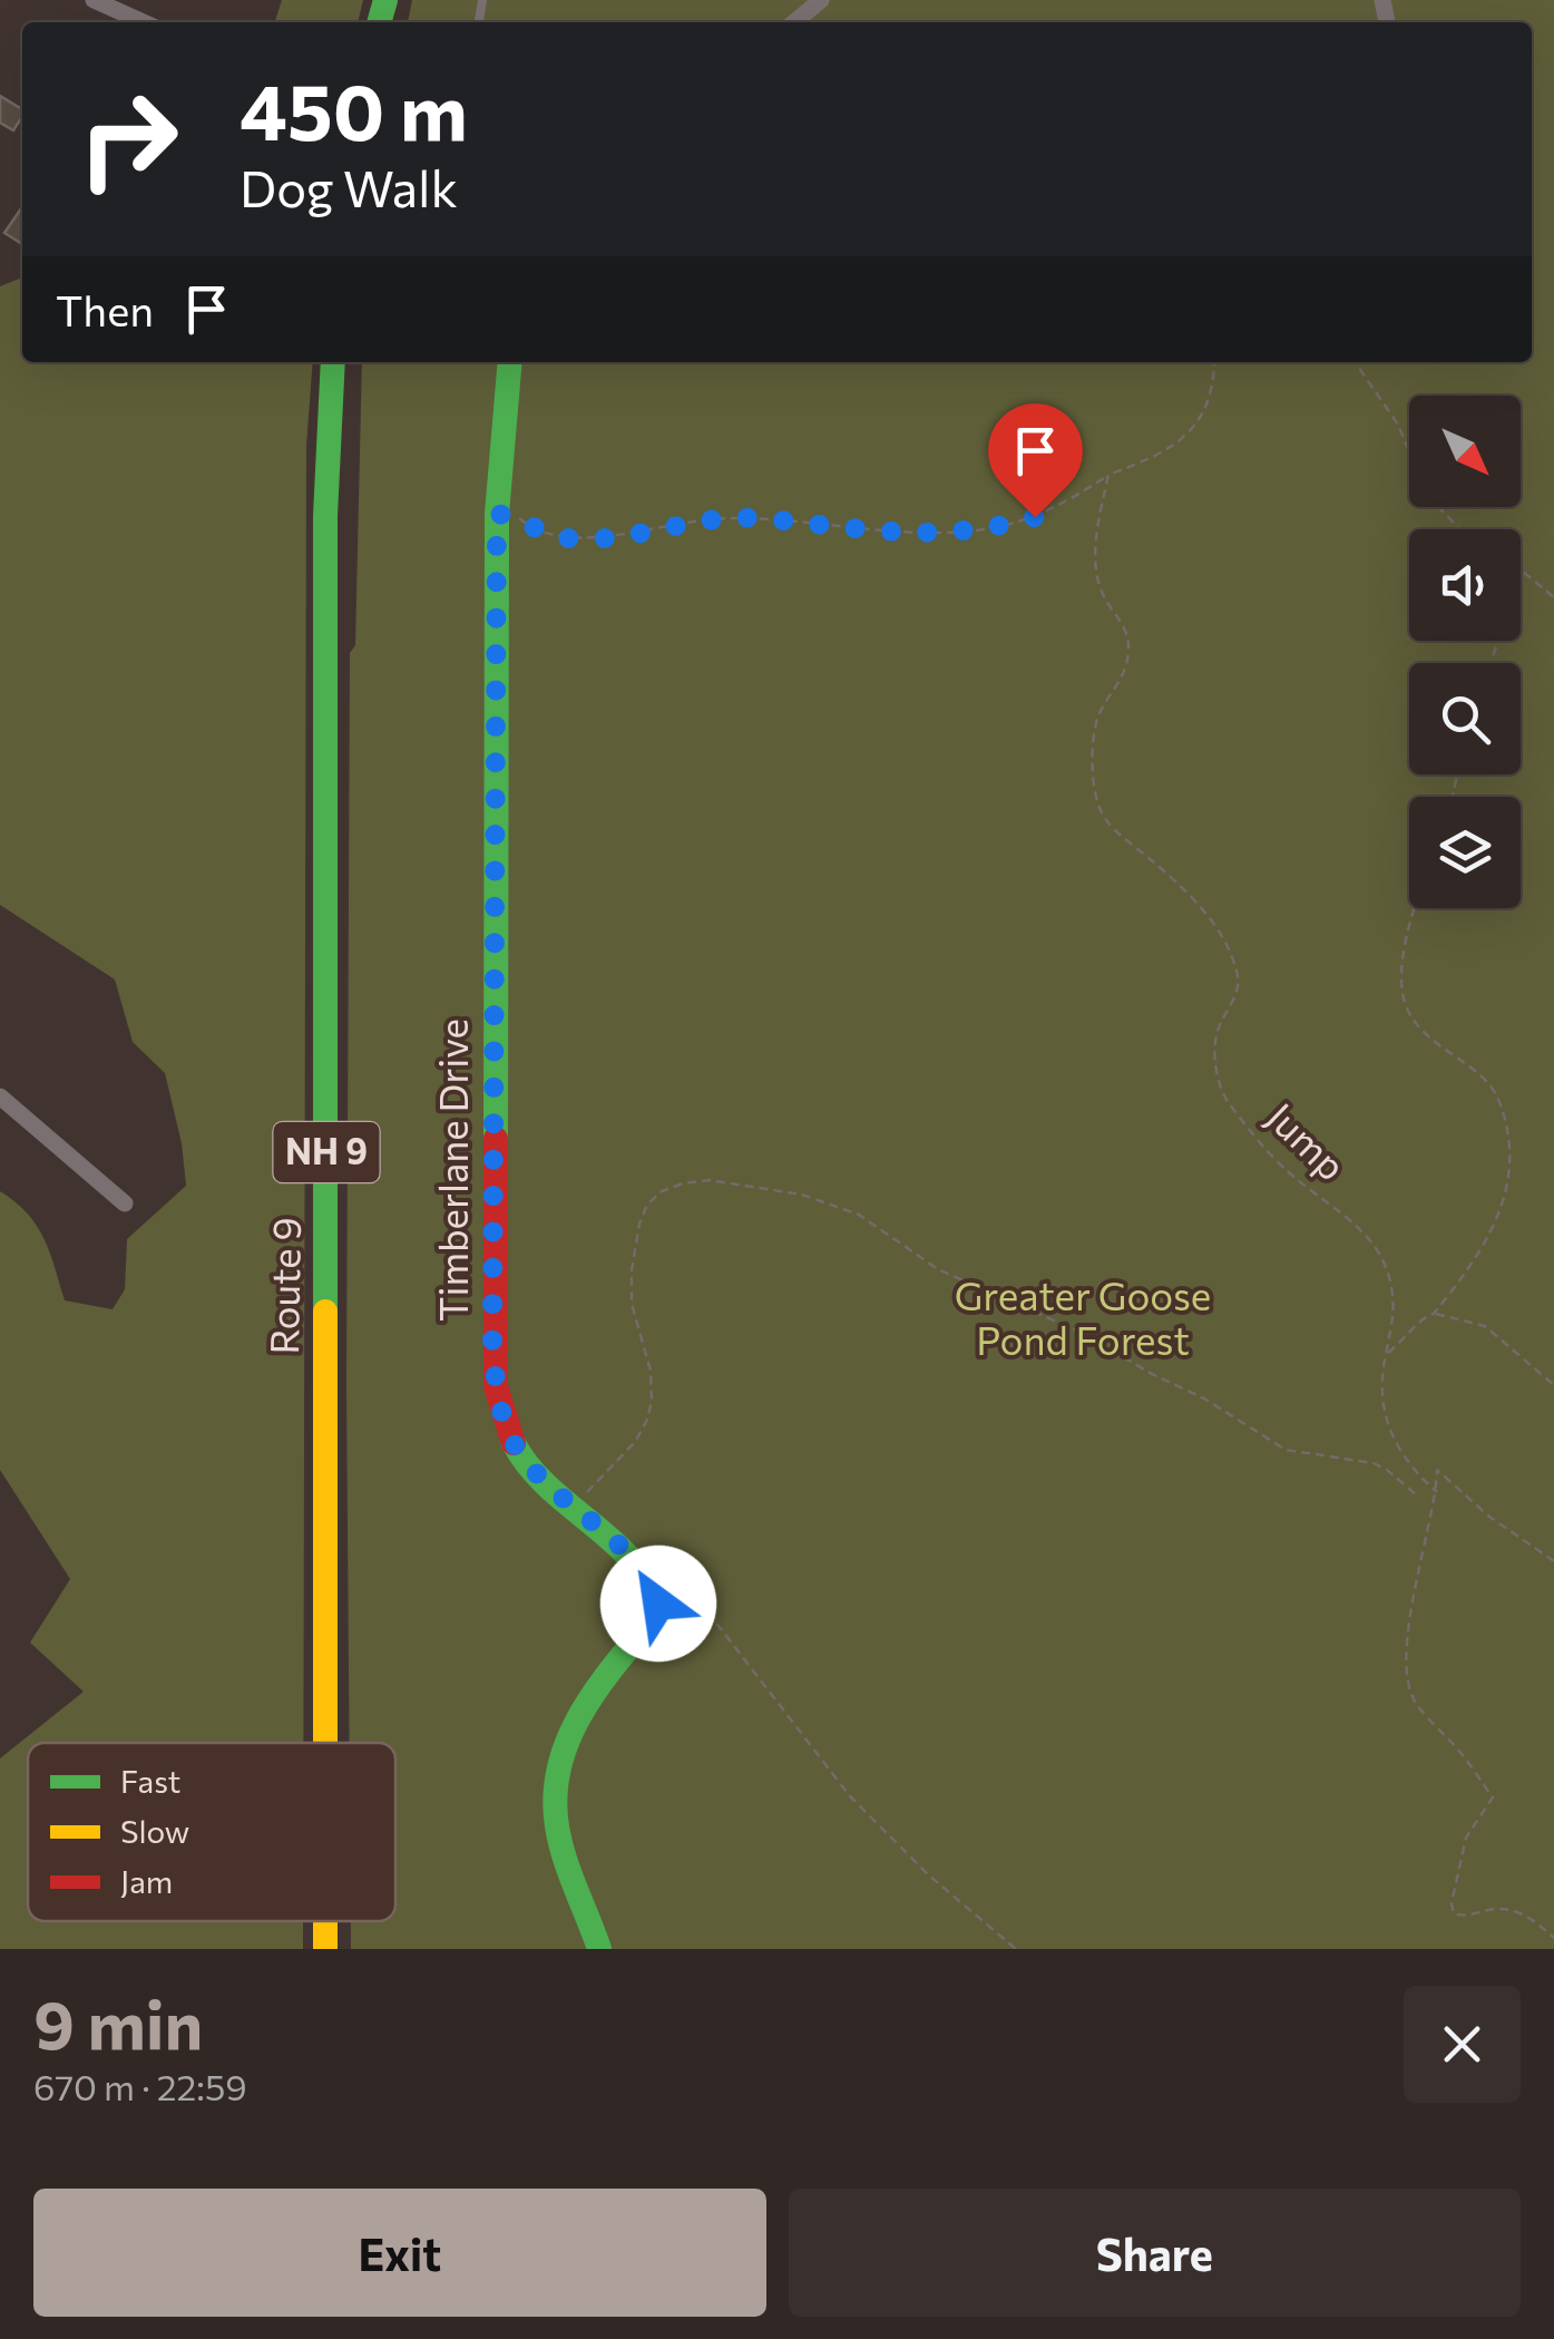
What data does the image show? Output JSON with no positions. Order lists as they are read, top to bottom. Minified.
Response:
{"streets":{"main road":["NH 9","Timberlane Drive","Route 9"],"path":["Jump"]},"parks":["Greater Goose Pond Forest"],"legend":["Fast","Slow","Jam"],"north":"bottom right","page":{"turn":["450 m","Dog Walk"],"then":"Then","heading":["9 min","670 m · 22:59"],"buttons":["Exit","Share"]}}
